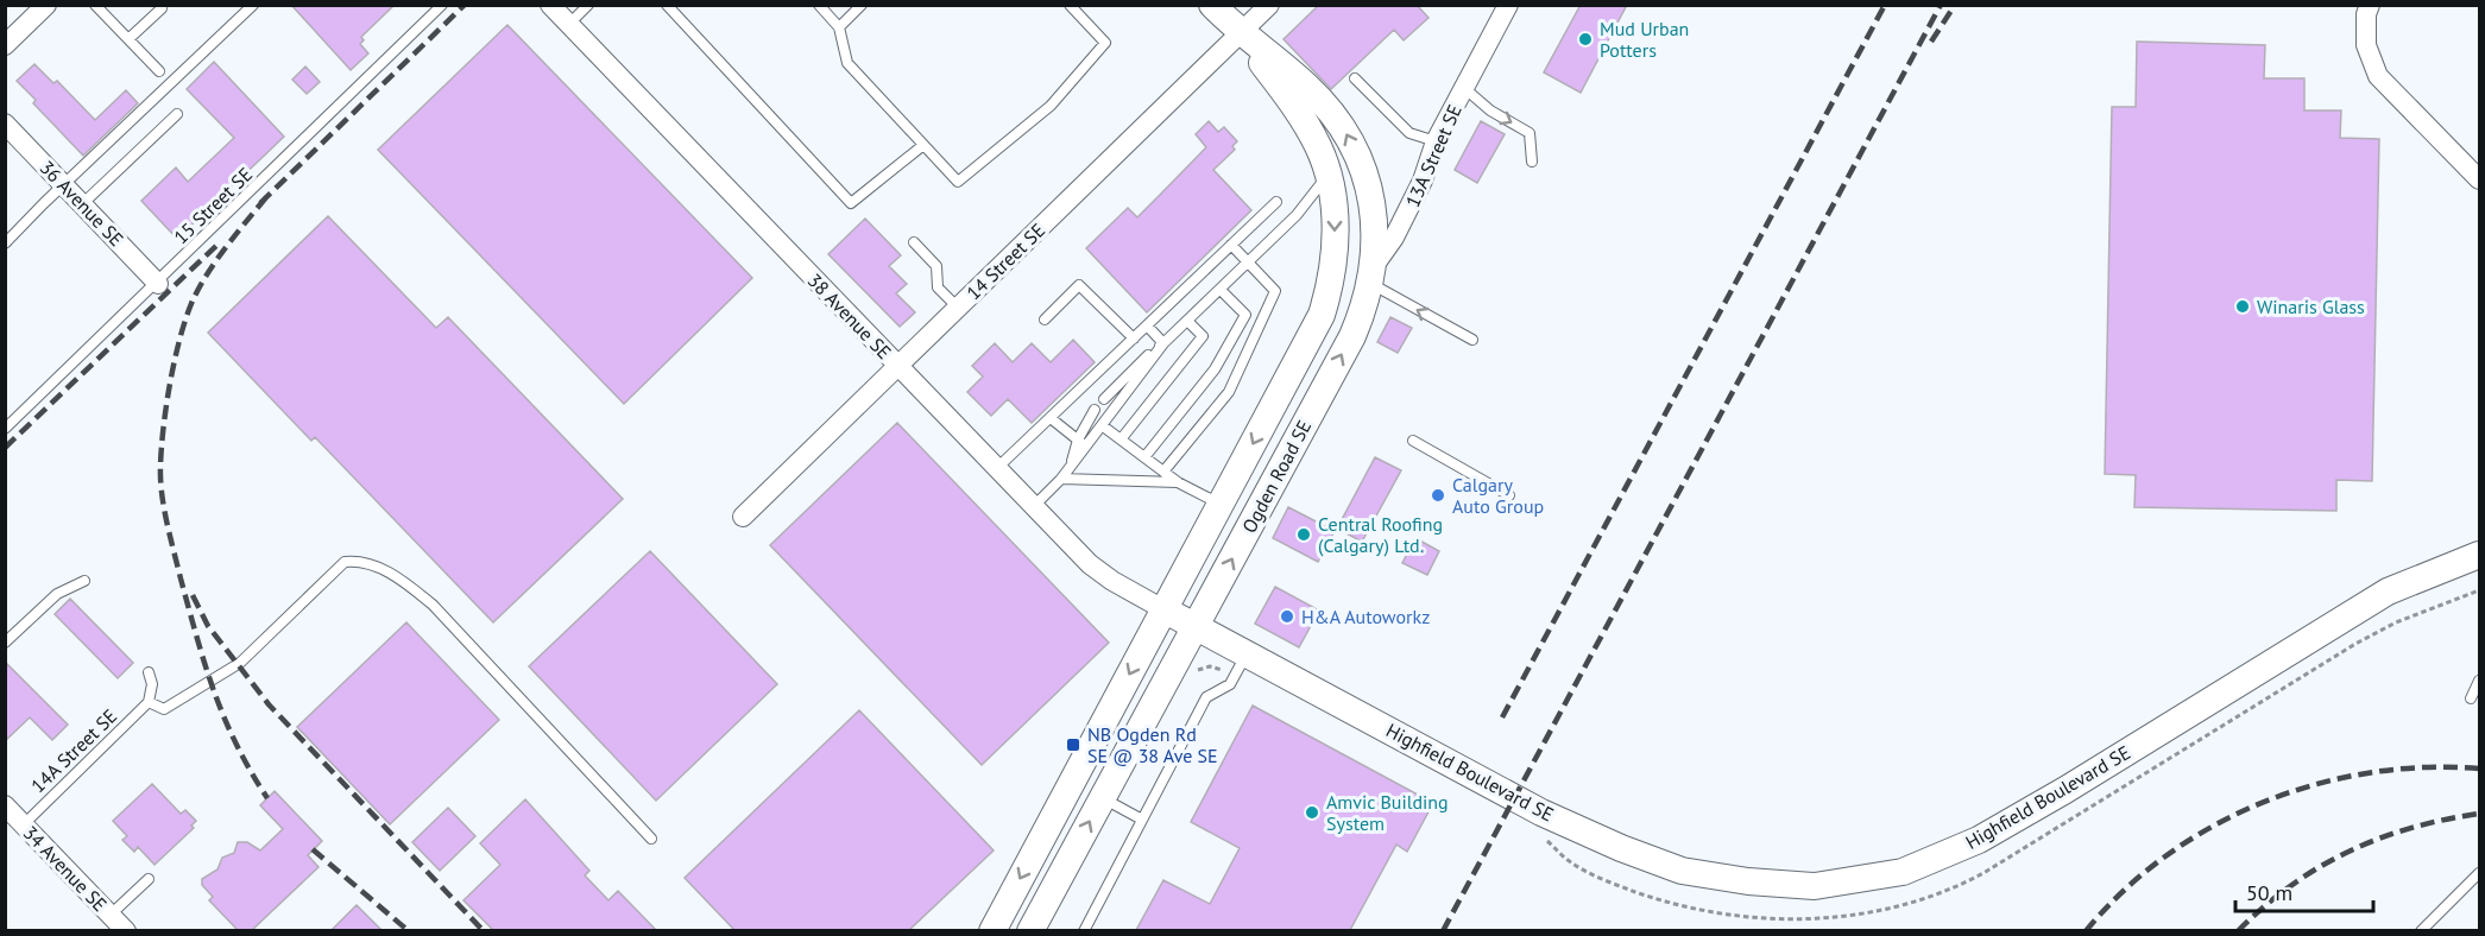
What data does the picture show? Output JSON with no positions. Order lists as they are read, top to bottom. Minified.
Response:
{"streets":{"street":["13A Street SE","36 Avenue SE","14 Street SE","38 Avenue SE","Ogden Road SE","Highfield Boulevard SE","34 Avenue SE"],"lane":["15 Street SE","14A Street SE"]},"crossings":[["13A Street SE","Ogden Road SE"],["36 Avenue SE","15 Street SE"],["14 Street SE","38 Avenue SE"],["14 Street SE","Ogden Road SE"],["38 Avenue SE","Ogden Road SE"],["38 Avenue SE","Highfield Boulevard SE"],["Ogden Road SE","Highfield Boulevard SE"],["14A Street SE","34 Avenue SE"]],"places":{"other":["Mud Urban Potters","Winaris Glass","Calgary Auto Group","Central Roofing (Calgary) Ltd.","H&A Autoworkz","Amvic Building System"],"transit":["NB Ogden Rd SE @ 38 Ave SE"]},"scale_bar":"50 m"}
